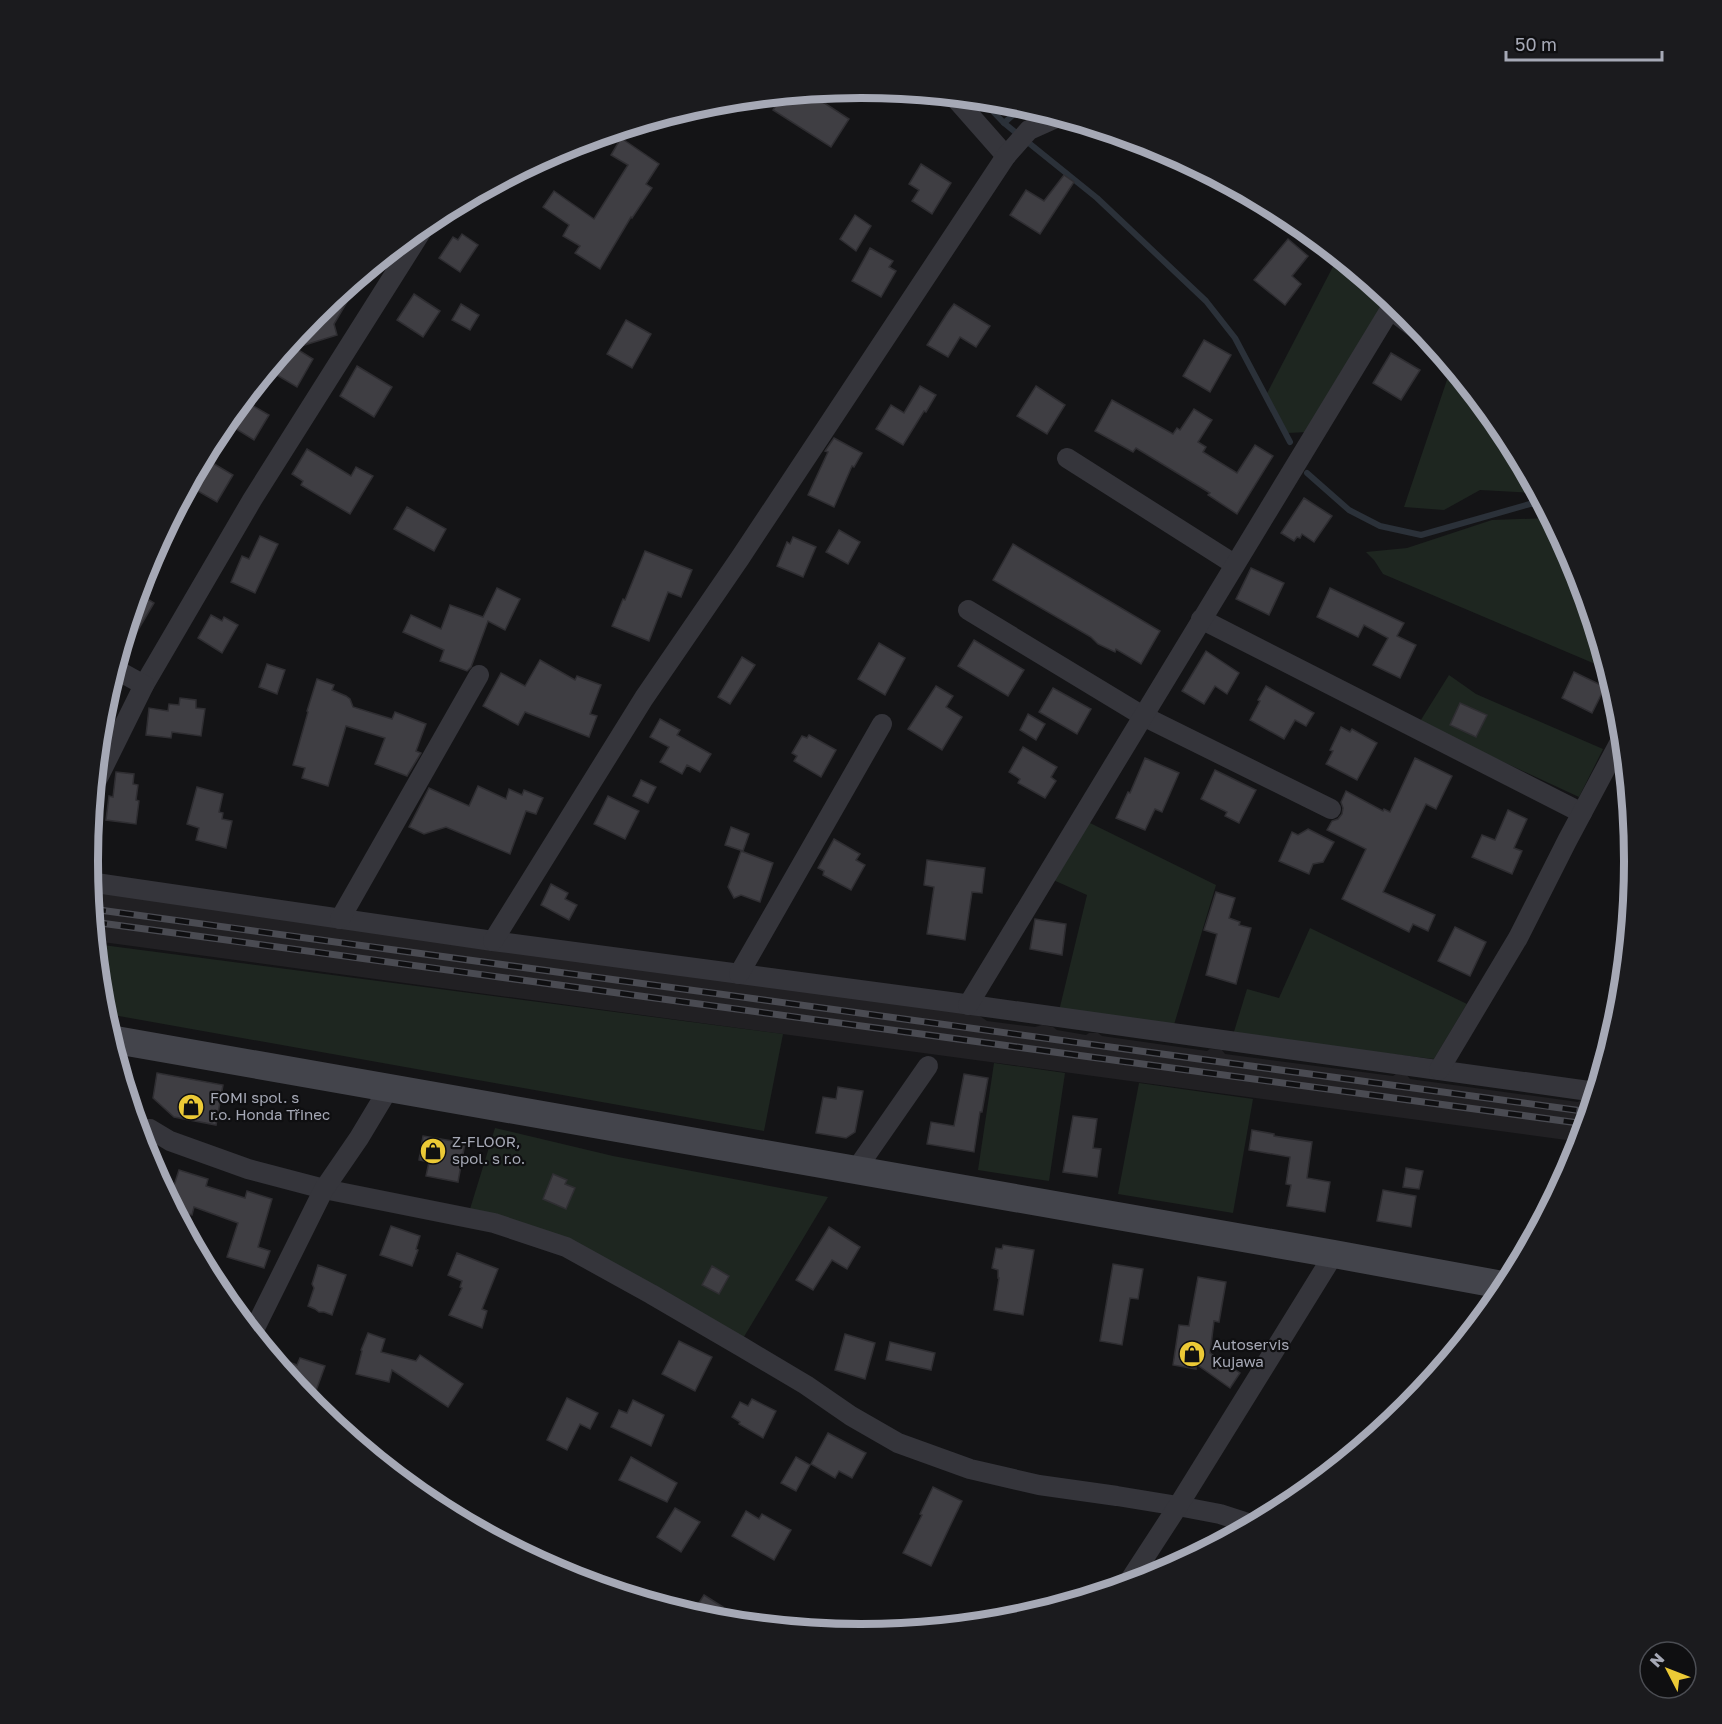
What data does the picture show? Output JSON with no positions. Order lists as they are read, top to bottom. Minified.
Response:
{"places":{"shop":["FOMI spol. s r.o. Honda Třinec","Z-FLOOR, spol. s r.o.","Autoservis Kujawa"]},"scale_bar":"50 m","north":"top left"}
